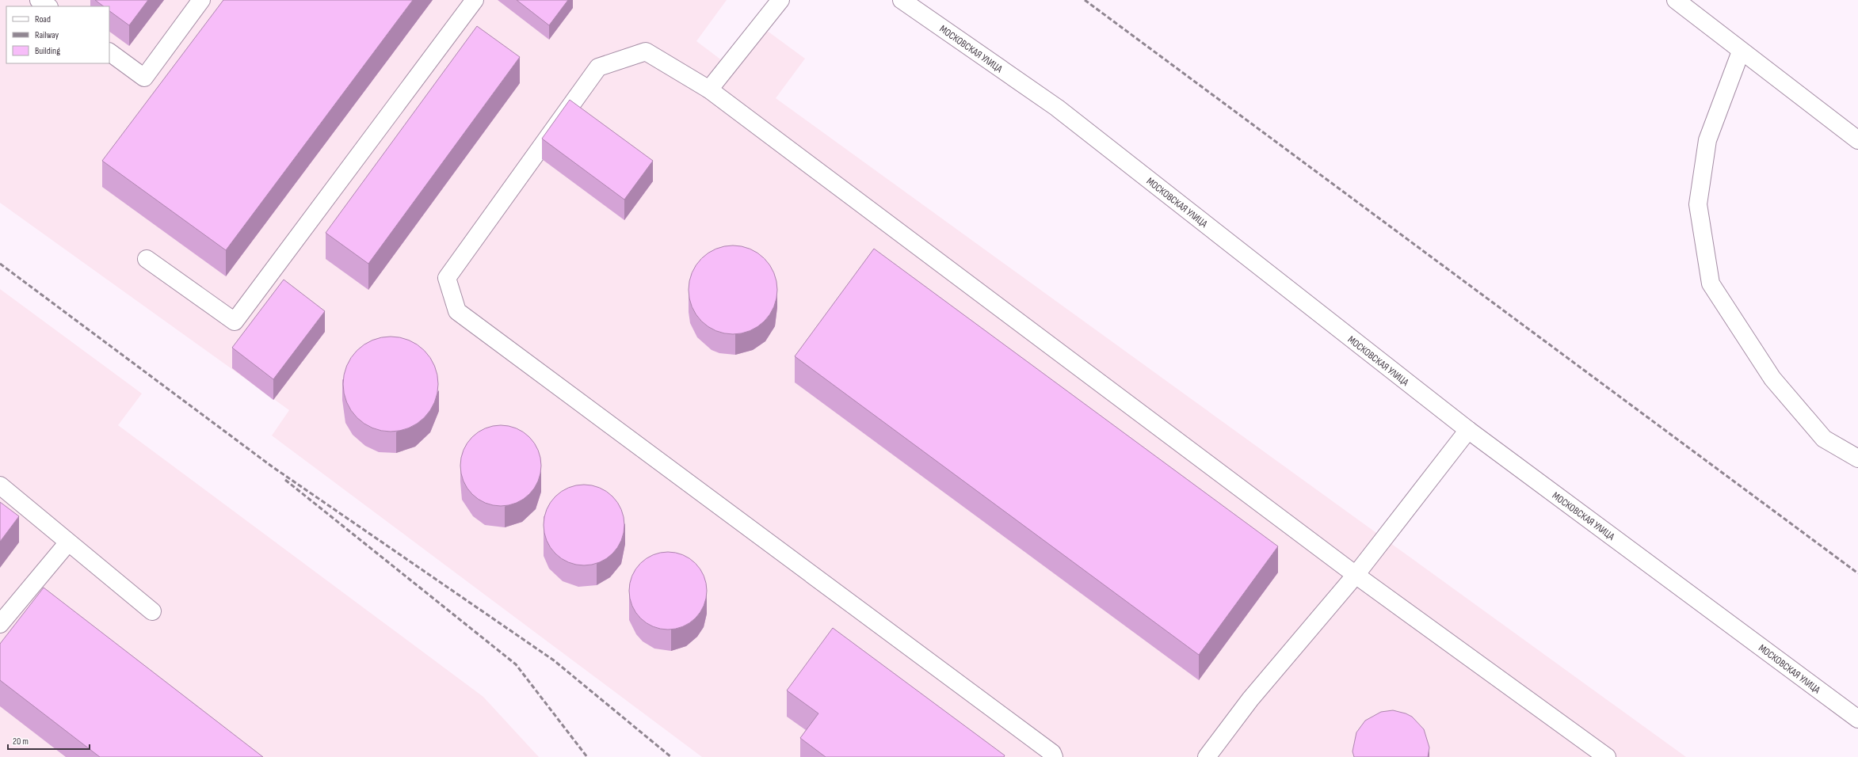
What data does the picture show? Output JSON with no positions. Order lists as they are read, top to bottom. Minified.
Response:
{"streets":{"street":["МОСКОВСКАЯ УЛИЦА"]},"legend":["Road","Railway","Building"],"scale_bar":"20 m"}
